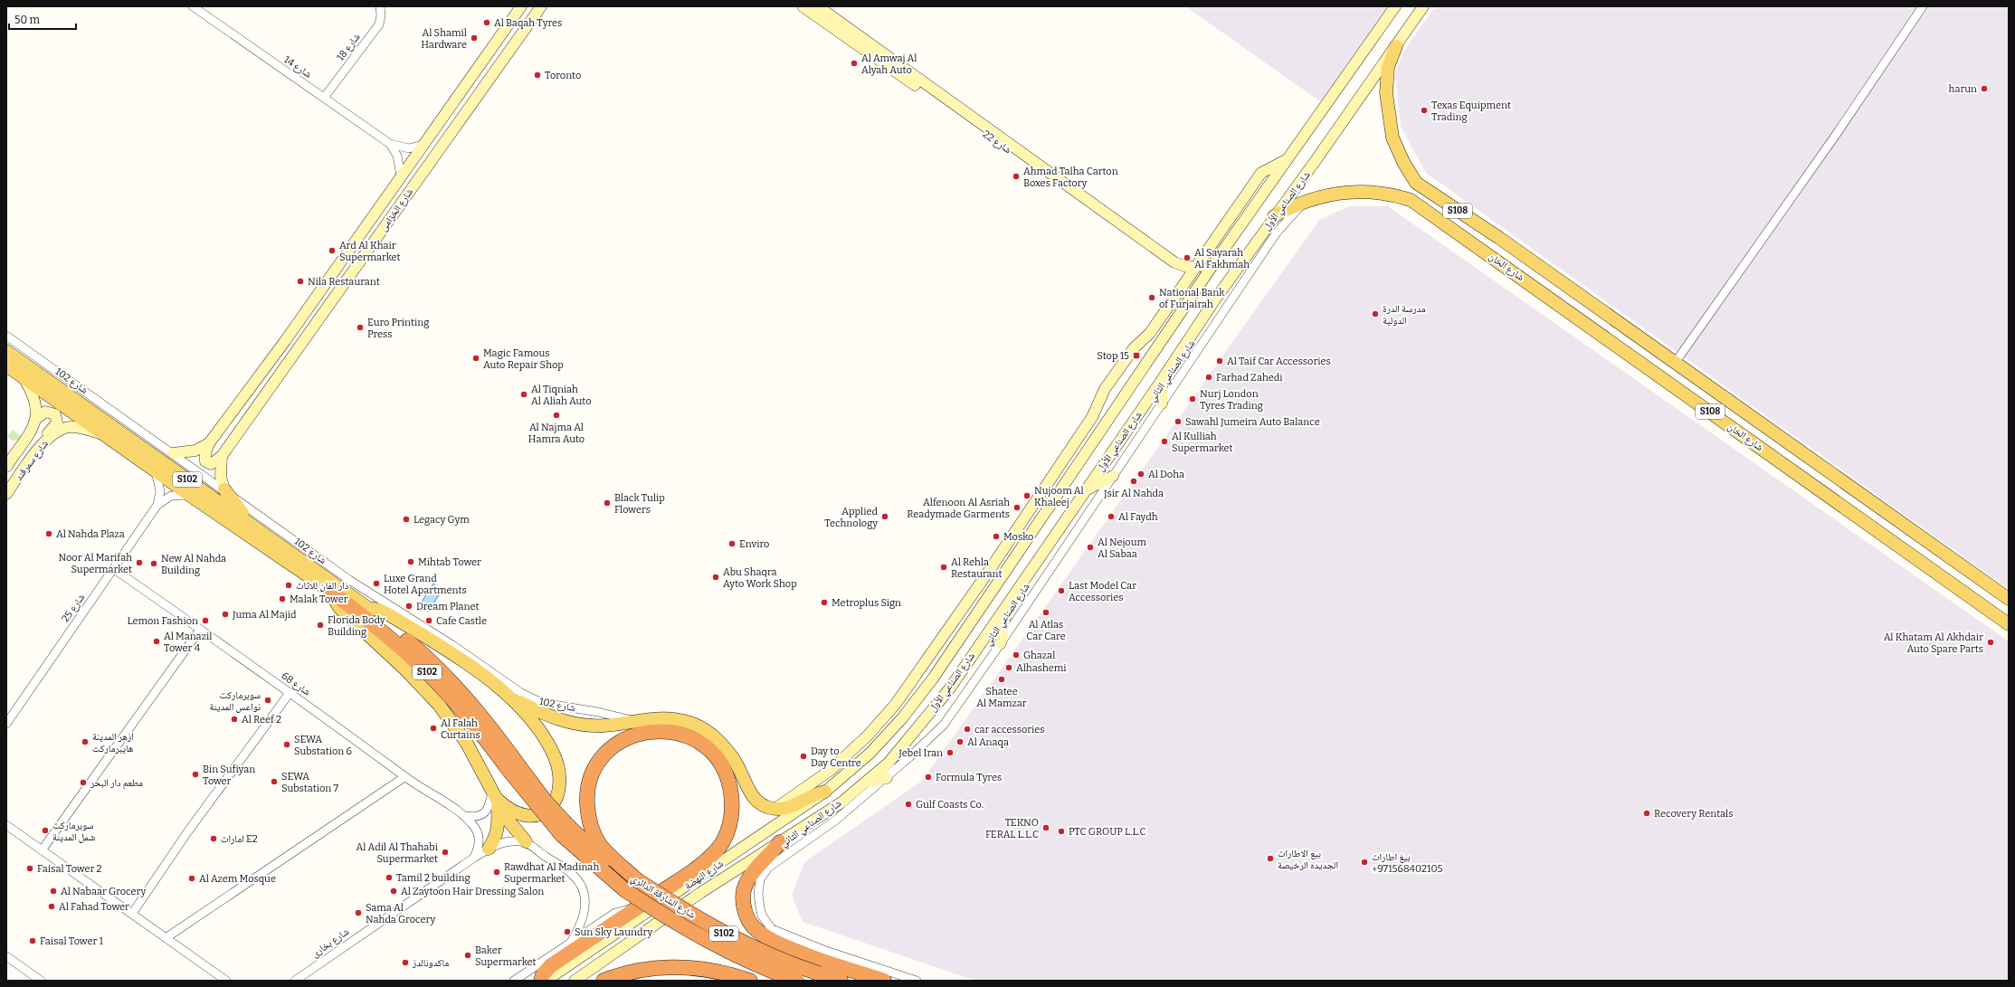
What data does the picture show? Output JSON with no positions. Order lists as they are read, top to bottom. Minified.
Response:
{"streets":{"highway":["شارع 102","S102","شارع الشارقة الدائري"],"main road":["S108","شارع الخان"],"street":["شارع 18","شارع 14","شارع 22","شارع الصناعي الأول","شارع الخزامى","شارع الصناعي الثاني","شارع سمرقند","شارع 25","شارع 68","شارع النهضة","شارع بخارى"]},"crossings":[["شارع 18","شارع 14"],["شارع 14","شارع الخزامى"],["شارع 22","شارع الصناعي الأول"],["شارع الصناعي الأول","شارع الخان"],["شارع الصناعي الأول","شارع النهضة"],["شارع الخزامى","شارع 102"],["شارع الخان","شارع الصناعي الثاني"],["شارع 102","S102"],["شارع 102","شارع الشارقة الدائري"],["شارع سمرقند","S102"],["S102","شارع 25"],["S102","شارع الشارقة الدائري"],["شارع 25","شارع 68"],["شارع 68","شارع بخارى"]],"places":{"other":["Al Baqah Tyres","Al Shamil Hardware","Al Amwaj Al Alyah Auto","Toronto","harun","Texas Equipment Trading","Ahmad Talha Carton Boxes Factory","Ard Al Khair Supermarket","Al Sayarah Al Fakhmah","Nila Restaurant","National Bank of Furjairah","مدرسة الدرة الدولية","Euro Printing Press","Magic Famous Auto Repair Shop","Al Taif Car Accessories","Farhad Zahedi","Al Tiqniah Al Aliah Auto","Nurj London Tyres Trading","Al Najma Al Hamra Auto","Sawahl Jumeira Auto Balance","Al Kulliah Supermarket","Al Doha","Jsir Al Nahda","Nujoom Al Khaleej","Black Tulip Flowers","Alfenoon Al Asriah Readymade Garments","Applied Technology","Al Faydh","Legacy Gym","Al Nahda Plaza","Mosko","Enviro","Al Nejoum Al Sabaa","Mihtab Tower","Noor Al Marifah Supermarket","New Al Nahda Building","Al Rehla Restaurant","Abu Shaqra Ayto Work Shop","Luxe Grand Hotel Apartments","دار الفان للاثاث","Last Model Car Accessories","Malak Tower","Metroplus Sign","Dream Planet","Al Atlas Car Care","Juma Al Majid","Lemon Fashion","Cafe Castle","Florida Body Building","Al Manazil Tower 4","Al Khatam Al Akhdair Auto Spare Parts","Ghazal","Alhashemi","Shatee Al Mamzar","سوبرماركت نواعس المدينة","Al Reef 2","Al Falah Curtains","car accessories","ازهر المدينة هايبرماركت","Al Anaqa","SEWA Substation 6","Jebel Iran","Day to Day Centre","Bin Sufiyan Tower","Formula Tyres","SEWA Substation 7","مطعم دار البحر","Gulf Coasts Co.","Recovery Rentals","TEKNO FERAL L.L.C","سوبرماركت شمل المدينة","PTC GROUP L.L.C","امارات E2","Al Adil Al Thahabi Supermarket","بيع الاطارات الجديده الرخيصة","بيغ اطارات +971568402105","Faisal Tower 2","Rawdhat Al Madinah Supermarket","Tamil 2 building","Al Azem Mosque","Al Nabaar Grocery","Al Zaytoon Hair Dressing Salon","Al Fahad Tower","Sama Al Nahda Grocery","Sun Sky Laundry","Faisal Tower 1","Baker Supermarket","ماكدونالدز"],"transit":["Stop 15"]},"scale_bar":"50 m"}
